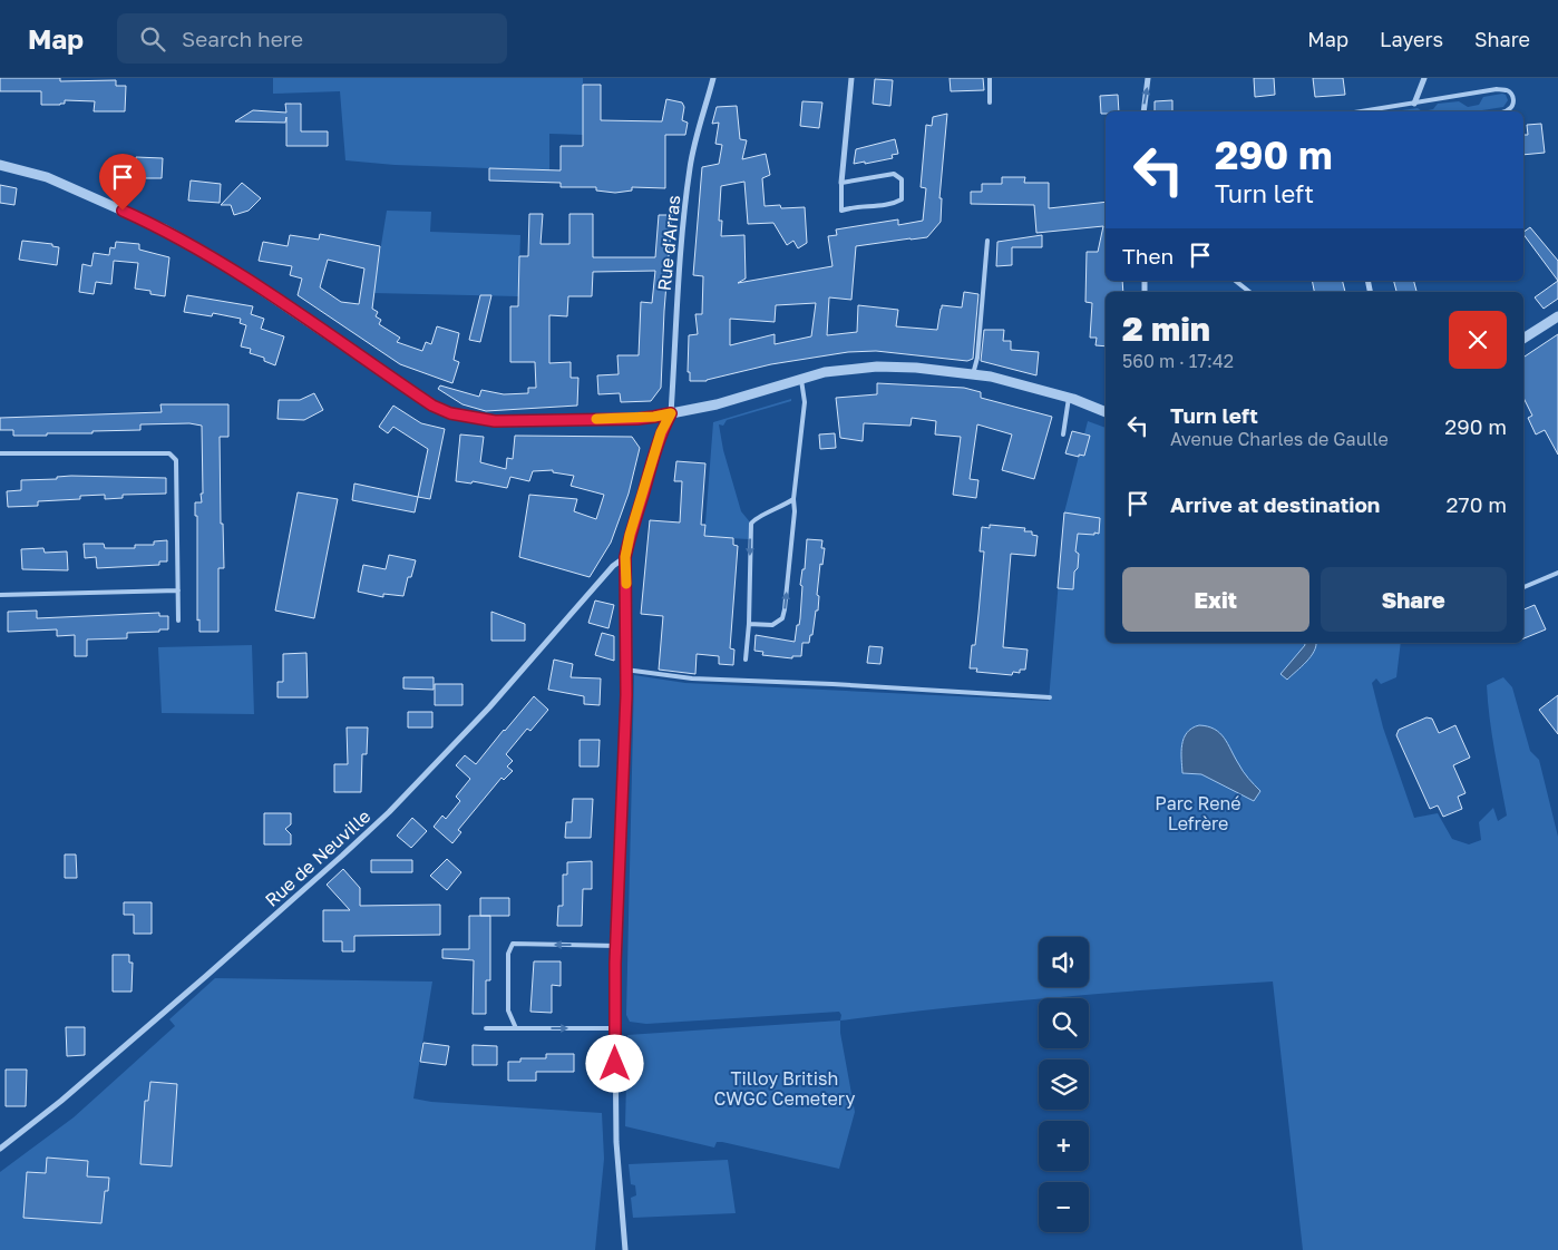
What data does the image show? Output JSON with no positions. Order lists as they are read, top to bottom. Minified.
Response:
{"streets":{"street":["Rue d'Arras","Rue de Neuville"]},"parks":["Parc René Lefrère","Tilloy British CWGC Cemetery"],"page":{"header":"Map","search":"Search here","nav":["Map","Layers","Share"],"turn":["290 m","Turn left"],"then":"Then","heading":["2 min","560 m · 17:42"],"list":[{"name":"Turn left","note":"Avenue Charles de Gaulle","value":"290 m"},{"name":"Arrive at destination","value":"270 m"}],"buttons":["Exit","Share"],"map_buttons":["+","−"]}}
